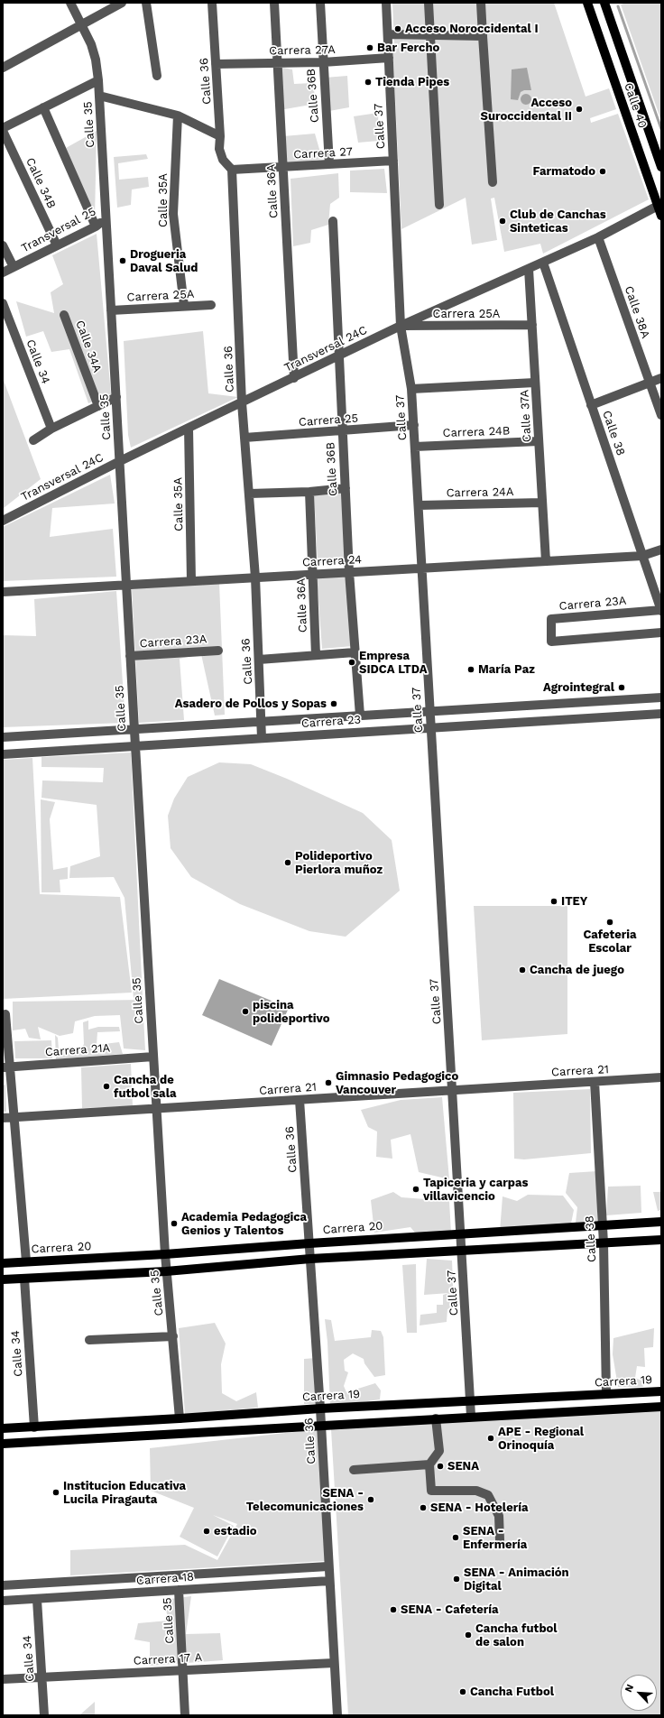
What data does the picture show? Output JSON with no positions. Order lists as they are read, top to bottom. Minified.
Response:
{"streets":{"main road":["Calle 40","Carrera 20","Carrera 19"],"street":["Carrera 27A","Calle 36","Calle 36B","Calle 35","Calle 37","Carrera 27","Calle 34B","Calle 36A","Calle 35A","Transversal 25","Carrera 25A","Calle 38A","Calle 34A","Transversal 24C","Calle 34","Calle 37A","Carrera 25","Carrera 24B","Calle 38","Carrera 24A","Carrera 24","Carrera 23A","Carrera 23","Carrera 21A","Carrera 21","Carrera 18","Carrera 17 A"]},"crossings":[["Carrera 27A","Calle 36"],["Carrera 27A","Calle 36B"],["Carrera 27A","Calle 37"],["Carrera 27A","Calle 36A"],["Calle 36","Carrera 27"],["Calle 36","Transversal 24C"],["Calle 36","Carrera 25"],["Calle 36","Carrera 24"],["Calle 36","Carrera 23"],["Calle 36","Carrera 21"],["Calle 36","Carrera 20"],["Calle 36","Carrera 19"],["Calle 36","Carrera 18"],["Calle 36","Carrera 17 A"],["Calle 36B","Carrera 27"],["Calle 36B","Transversal 24C"],["Calle 36B","Carrera 25"],["Calle 36B","Carrera 24"],["Calle 36B","Carrera 23"],["Calle 40","Transversal 24C"],["Calle 35","Transversal 25"],["Calle 35","Carrera 25A"],["Calle 35","Transversal 24C"],["Calle 35","Carrera 24"],["Calle 35","Carrera 23A"],["Calle 35","Carrera 23"],["Calle 35","Carrera 21A"],["Calle 35","Carrera 21"],["Calle 35","Carrera 20"],["Calle 35","Carrera 19"],["Calle 35","Carrera 18"],["Calle 35","Carrera 17 A"],["Calle 37","Carrera 27"],["Calle 37","Carrera 25A"],["Calle 37","Transversal 24C"],["Calle 37","Carrera 25"],["Calle 37","Carrera 24B"],["Calle 37","Carrera 24A"],["Calle 37","Carrera 24"],["Calle 37","Carrera 23"],["Calle 37","Carrera 21"],["Calle 37","Carrera 20"],["Calle 37","Carrera 19"],["Carrera 27","Calle 36A"],["Calle 34B","Transversal 25"],["Calle 36A","Transversal 24C"],["Calle 36A","Carrera 24"],["Calle 35A","Carrera 25A"],["Calle 35A","Transversal 24C"],["Calle 35A","Carrera 24"],["Carrera 25A","Transversal 24C"],["Carrera 25A","Calle 37A"],["Calle 38A","Transversal 24C"],["Transversal 24C","Calle 37A"],["Transversal 24C","Calle 38"],["Calle 34","Carrera 19"],["Calle 34","Carrera 18"],["Calle 34","Carrera 17 A"],["Calle 37A","Carrera 24B"],["Calle 37A","Carrera 24A"],["Calle 37A","Carrera 24"],["Calle 38","Carrera 24"],["Calle 38","Carrera 23A"],["Calle 38","Carrera 21"],["Calle 38","Carrera 20"],["Calle 38","Carrera 19"]],"places":["Acceso Noroccidental I","Bar Fercho","Tienda Pipes","Acceso Suroccidental II","Farmatodo","Club de Canchas Sinteticas","Drogueria Daval Salud","Empresa SIDCA LTDA","María Paz","Agrointegral","Asadero de Pollos y Sopas","Polideportivo Pierlora muñoz","ITEY","Cafeteria Escolar","Cancha de juego","piscina polideportivo","Gimnasio Pedagogico Vancouver","Cancha de futbol sala","Tapiceria y carpas villavicencio","Academia Pedagogica Genios y Talentos","APE - Regional Orinoquía","SENA","Institucion Educativa Lucila Piragauta","SENA - Telecomunicaciones","SENA - Hotelería","estadio","SENA - Enfermería","SENA - Animación Digital","SENA - Cafetería","Cancha futbol de salon","Cancha Futbol"],"north":"top left"}
